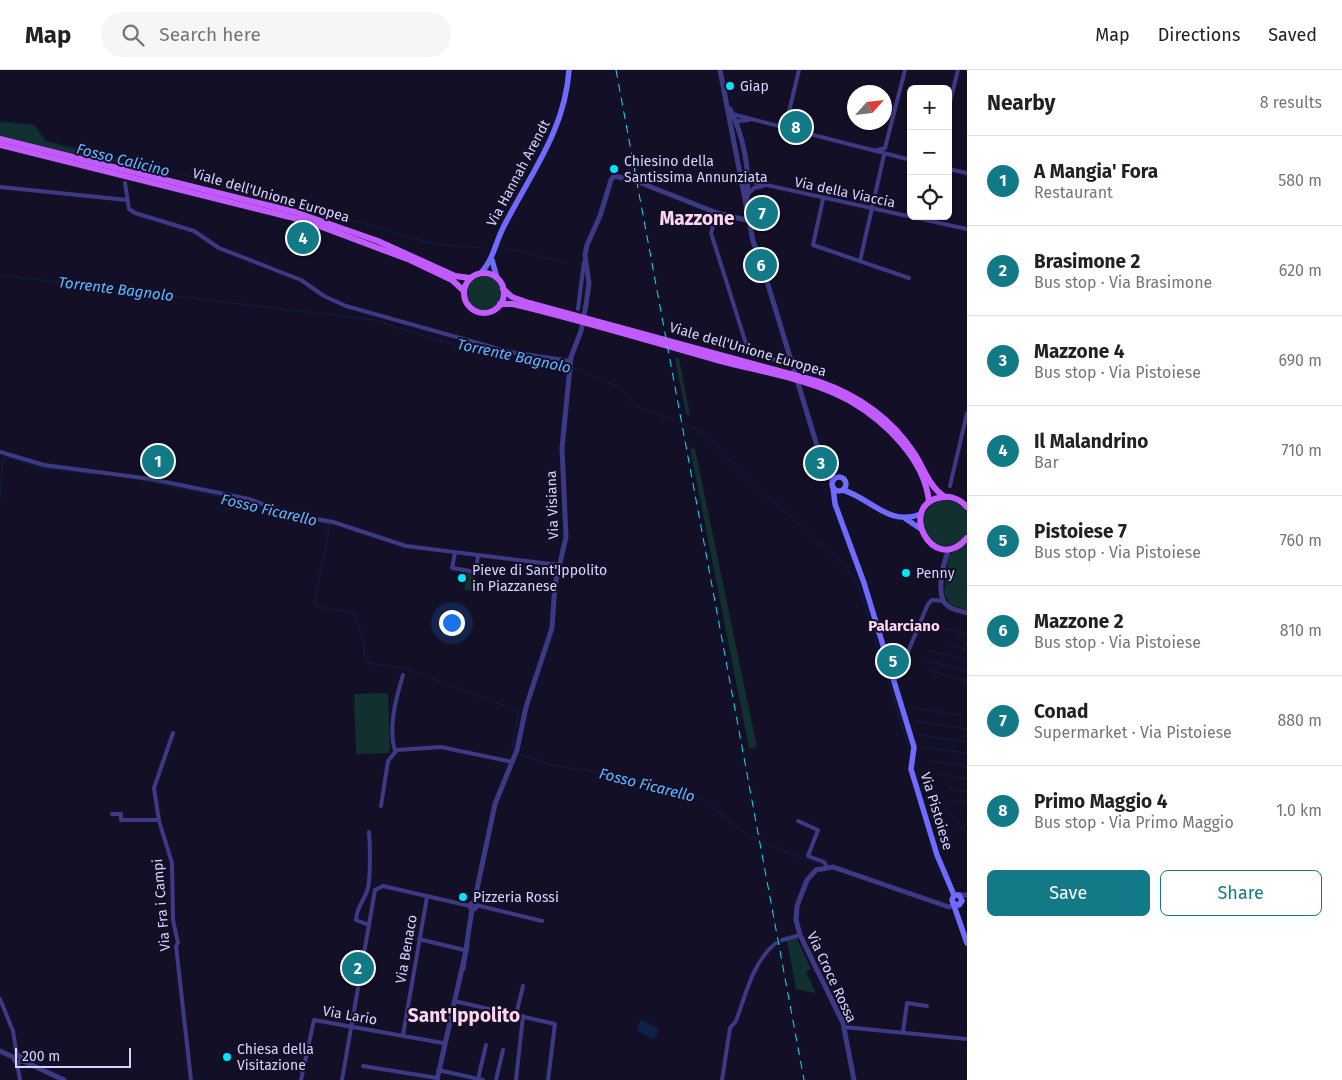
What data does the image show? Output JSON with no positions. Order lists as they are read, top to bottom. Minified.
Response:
{"streets":{"main road":["Via Hannah Arendt","Viale dell'Unione Europea","Via Pistoiese"],"street":["Via della Viaccia","Via Visiana","Via Fra i Campi","Via Benaco","Via Croce Rossa","Via Lario"]},"crossings":[["Via della Viaccia","Via Pistoiese"],["Via Visiana","Via Lario"],["Via Benaco","Via Lario"]],"districts":["Mazzone","Palarciano","Sant'Ippolito"],"water":["Fosso Calicino","Torrente Bagnolo","Fosso Ficarello"],"places":["Giap","Chiesino della Santissima Annunziata","Penny","Pieve di Sant'Ippolito in Piazzanese","Pizzeria Rossi","Chiesa della Visitazione"],"scale_bar":"200 m","north":"top right","page":{"header":"Map","search":"Search here","nav":["Map","Directions","Saved"],"heading":["Nearby","8 results"],"map_buttons":["+","−"],"pins":["8","7","4","6","1","3","5","2"],"list":[{"mark":"1","name":"A Mangia' Fora","note":"Restaurant","value":"580 m"},{"mark":"2","name":"Brasimone 2","note":"Bus stop · Via Brasimone","value":"620 m"},{"mark":"3","name":"Mazzone 4","note":"Bus stop · Via Pistoiese","value":"690 m"},{"mark":"4","name":"Il Malandrino","note":"Bar","value":"710 m"},{"mark":"5","name":"Pistoiese 7","note":"Bus stop · Via Pistoiese","value":"760 m"},{"mark":"6","name":"Mazzone 2","note":"Bus stop · Via Pistoiese","value":"810 m"},{"mark":"7","name":"Conad","note":"Supermarket · Via Pistoiese","value":"880 m"},{"mark":"8","name":"Primo Maggio 4","note":"Bus stop · Via Primo Maggio","value":"1.0 km"}],"buttons":["Save","Share"],"scale":"200 m"}}
